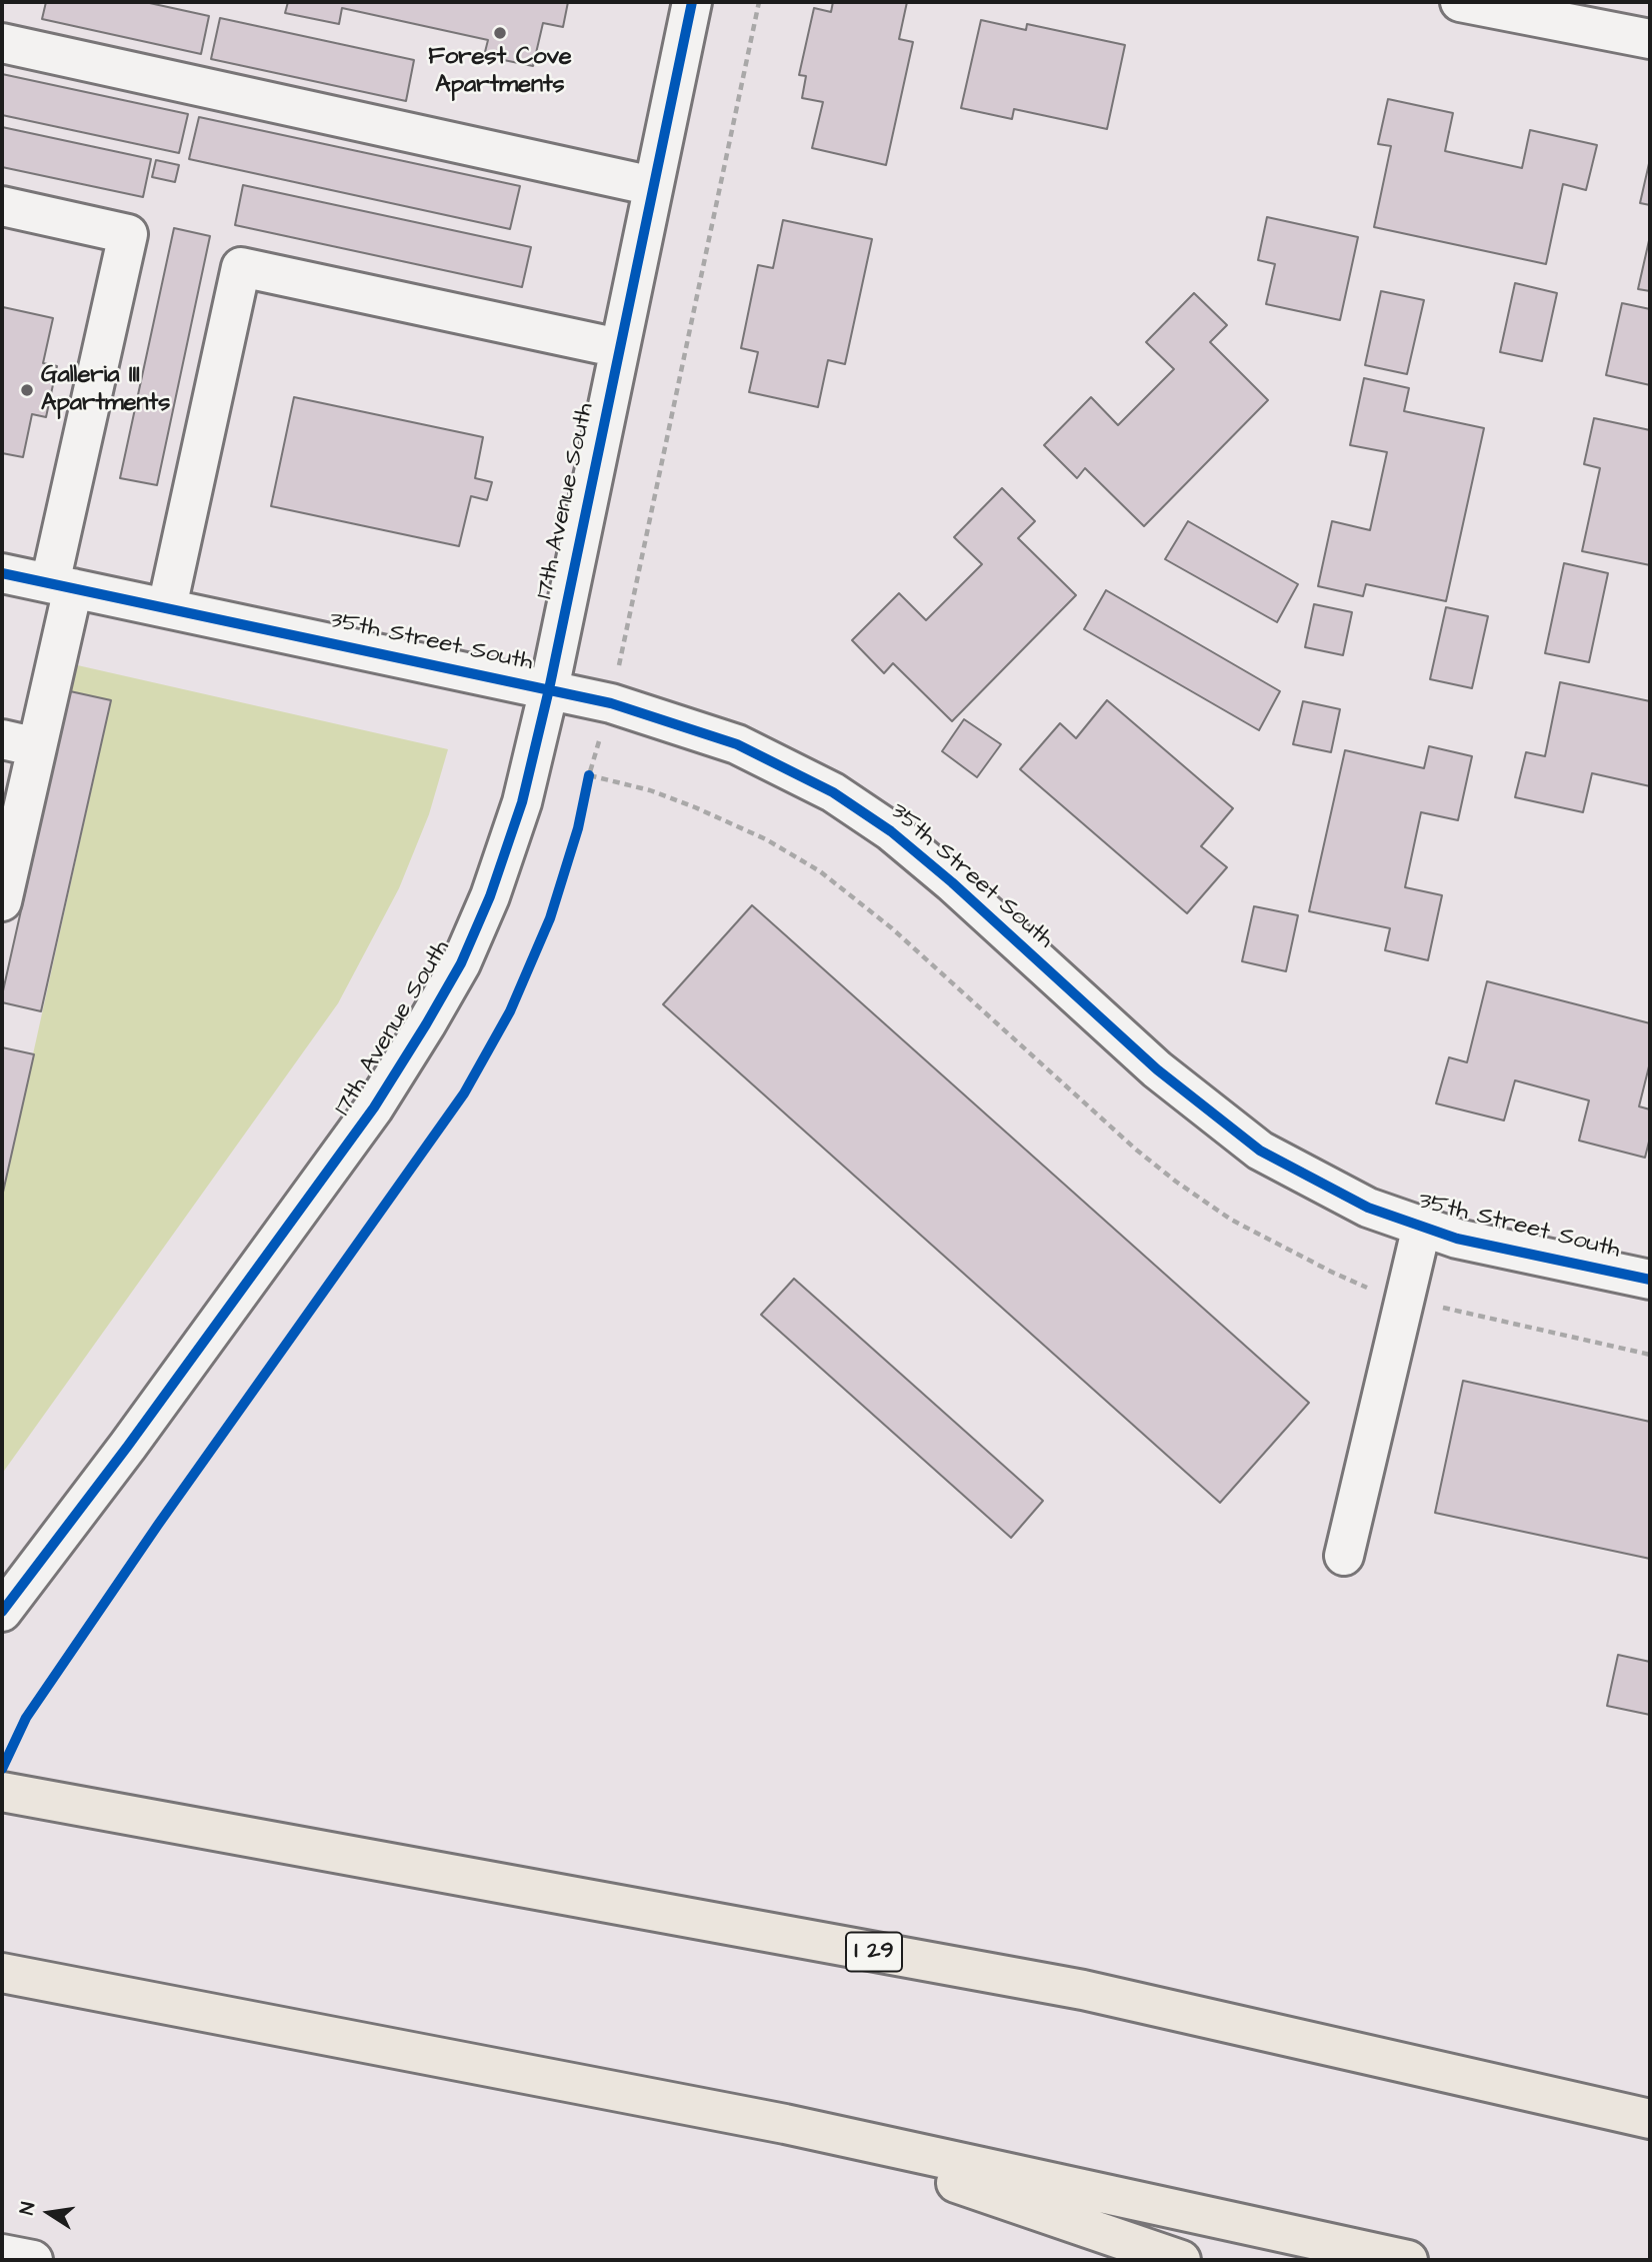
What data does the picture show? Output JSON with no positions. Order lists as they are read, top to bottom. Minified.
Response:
{"streets":{"highway":["I 29"],"street":["17th Avenue South","35th Street South"]},"crossings":[["17th Avenue South","35th Street South"]],"places":["Forest Cove Apartments","Galleria III Apartments"],"north":"left"}
